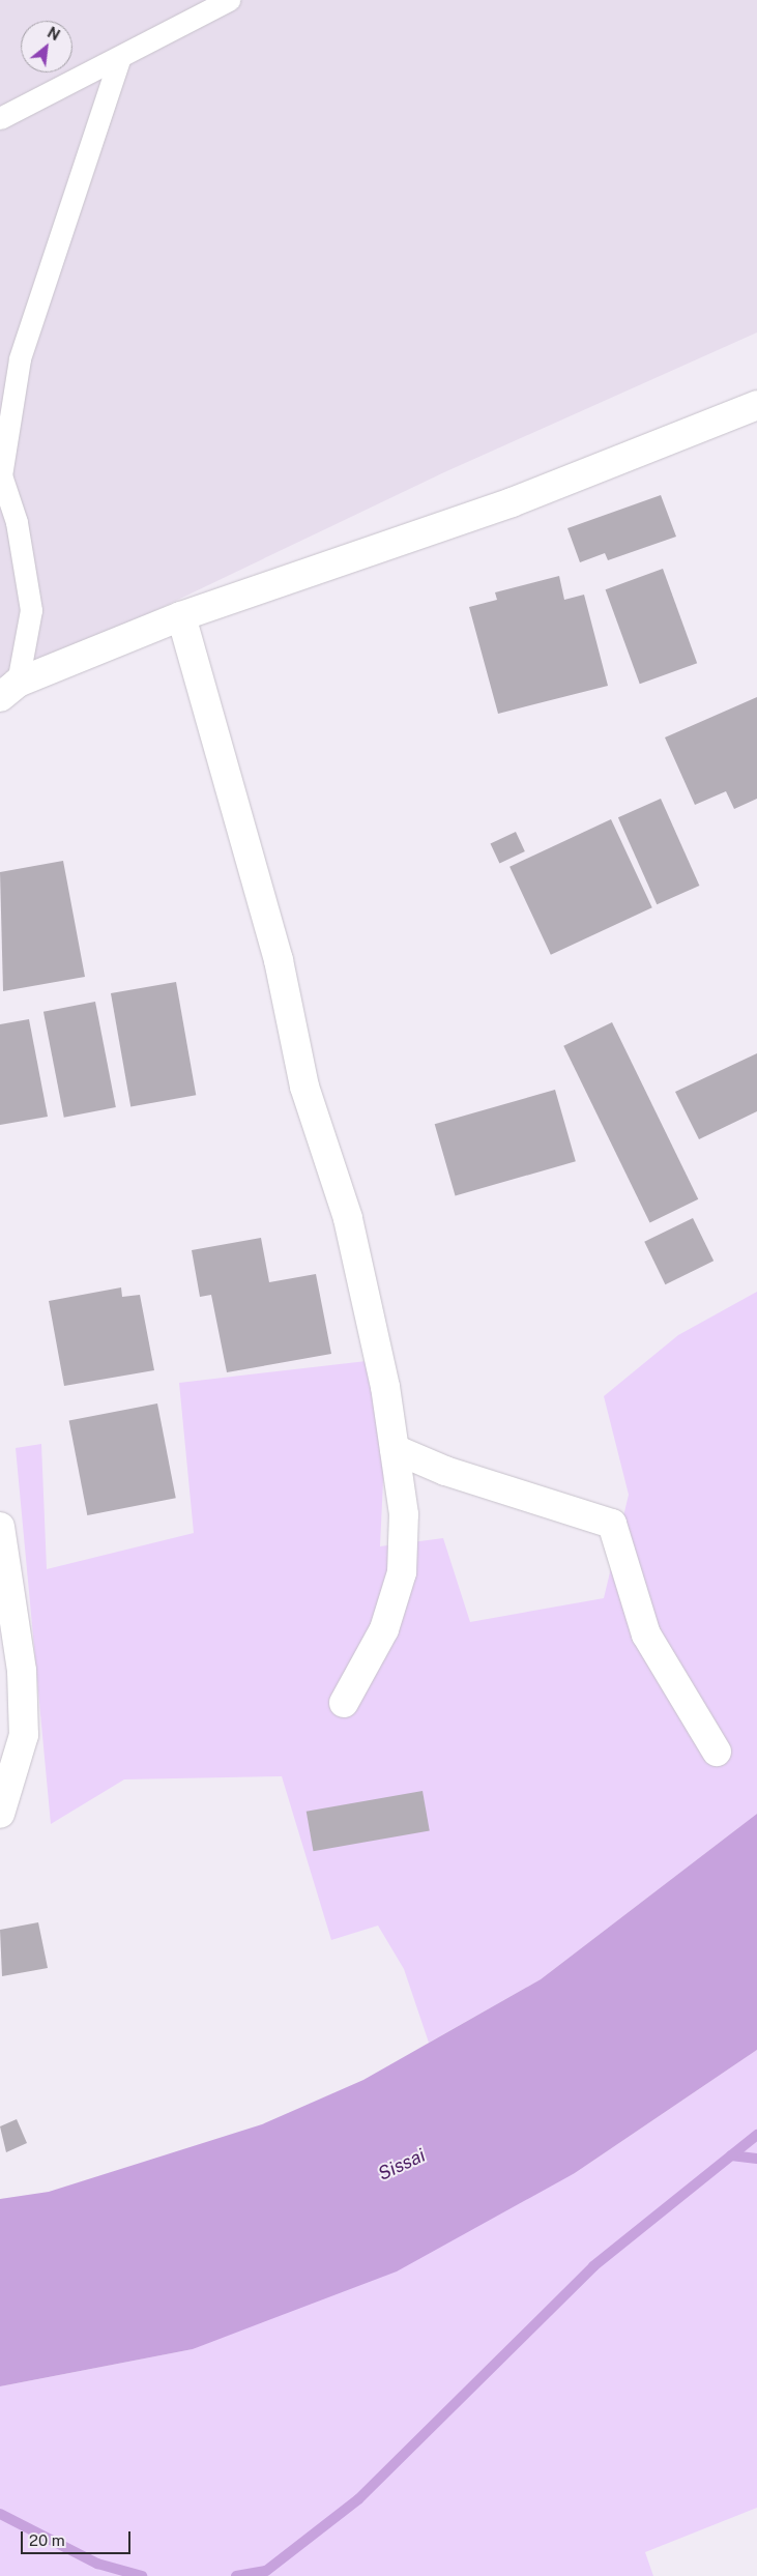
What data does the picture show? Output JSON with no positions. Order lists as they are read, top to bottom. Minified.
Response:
{"water":["Sissai"],"scale_bar":"20 m","north":"top right"}
